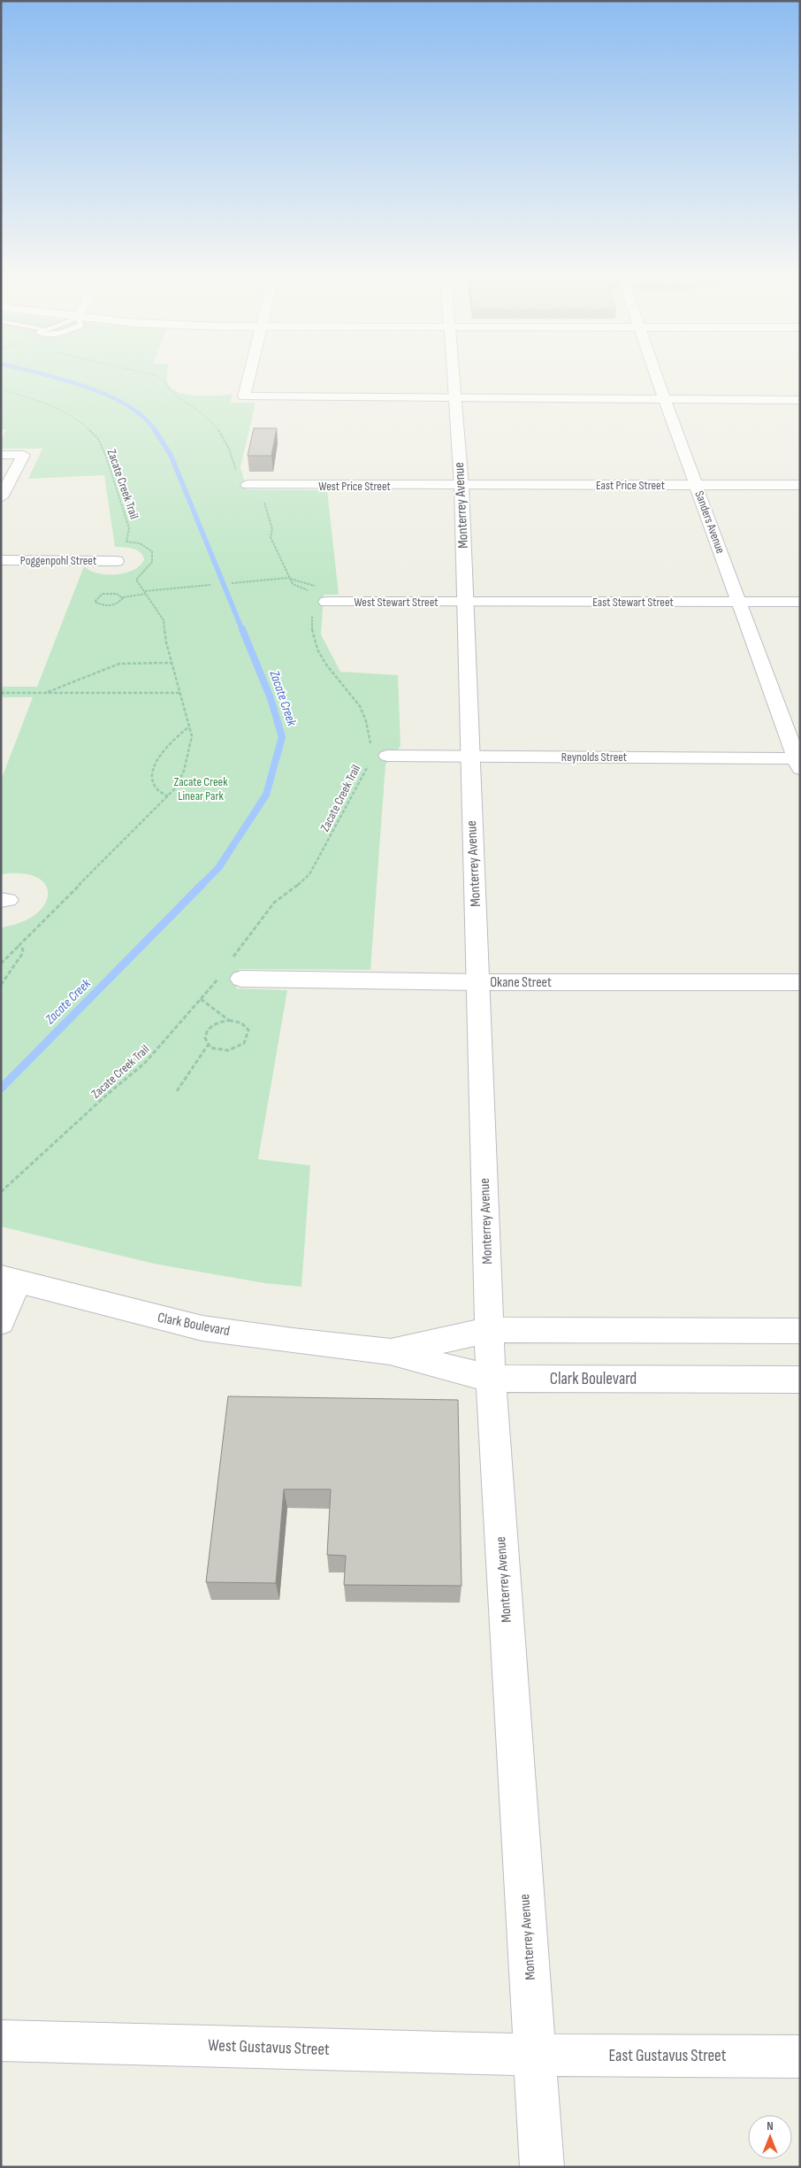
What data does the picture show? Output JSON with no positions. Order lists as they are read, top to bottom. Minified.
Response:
{"streets":{"street":["East Price Street","West Price Street","Monterrey Avenue","Sanders Avenue","Poggenpohl Street","West Stewart Street","East Stewart Street","Reynolds Street","Okane Street","Clark Boulevard","West Gustavus Street","East Gustavus Street"],"path":["Zacate Creek Trail"]},"crossings":[["East Price Street","West Price Street"],["East Price Street","Monterrey Avenue"],["East Price Street","Sanders Avenue"],["West Price Street","Monterrey Avenue"],["Monterrey Avenue","West Stewart Street"],["Monterrey Avenue","East Stewart Street"],["Monterrey Avenue","Reynolds Street"],["Monterrey Avenue","Okane Street"],["Monterrey Avenue","Clark Boulevard"],["Monterrey Avenue","West Gustavus Street"],["Monterrey Avenue","East Gustavus Street"],["Sanders Avenue","East Stewart Street"],["Sanders Avenue","Reynolds Street"],["West Stewart Street","East Stewart Street"],["West Gustavus Street","East Gustavus Street"]],"water":["Zacate Creek"],"parks":["Zacate Creek Linear Park"],"north":"top"}
